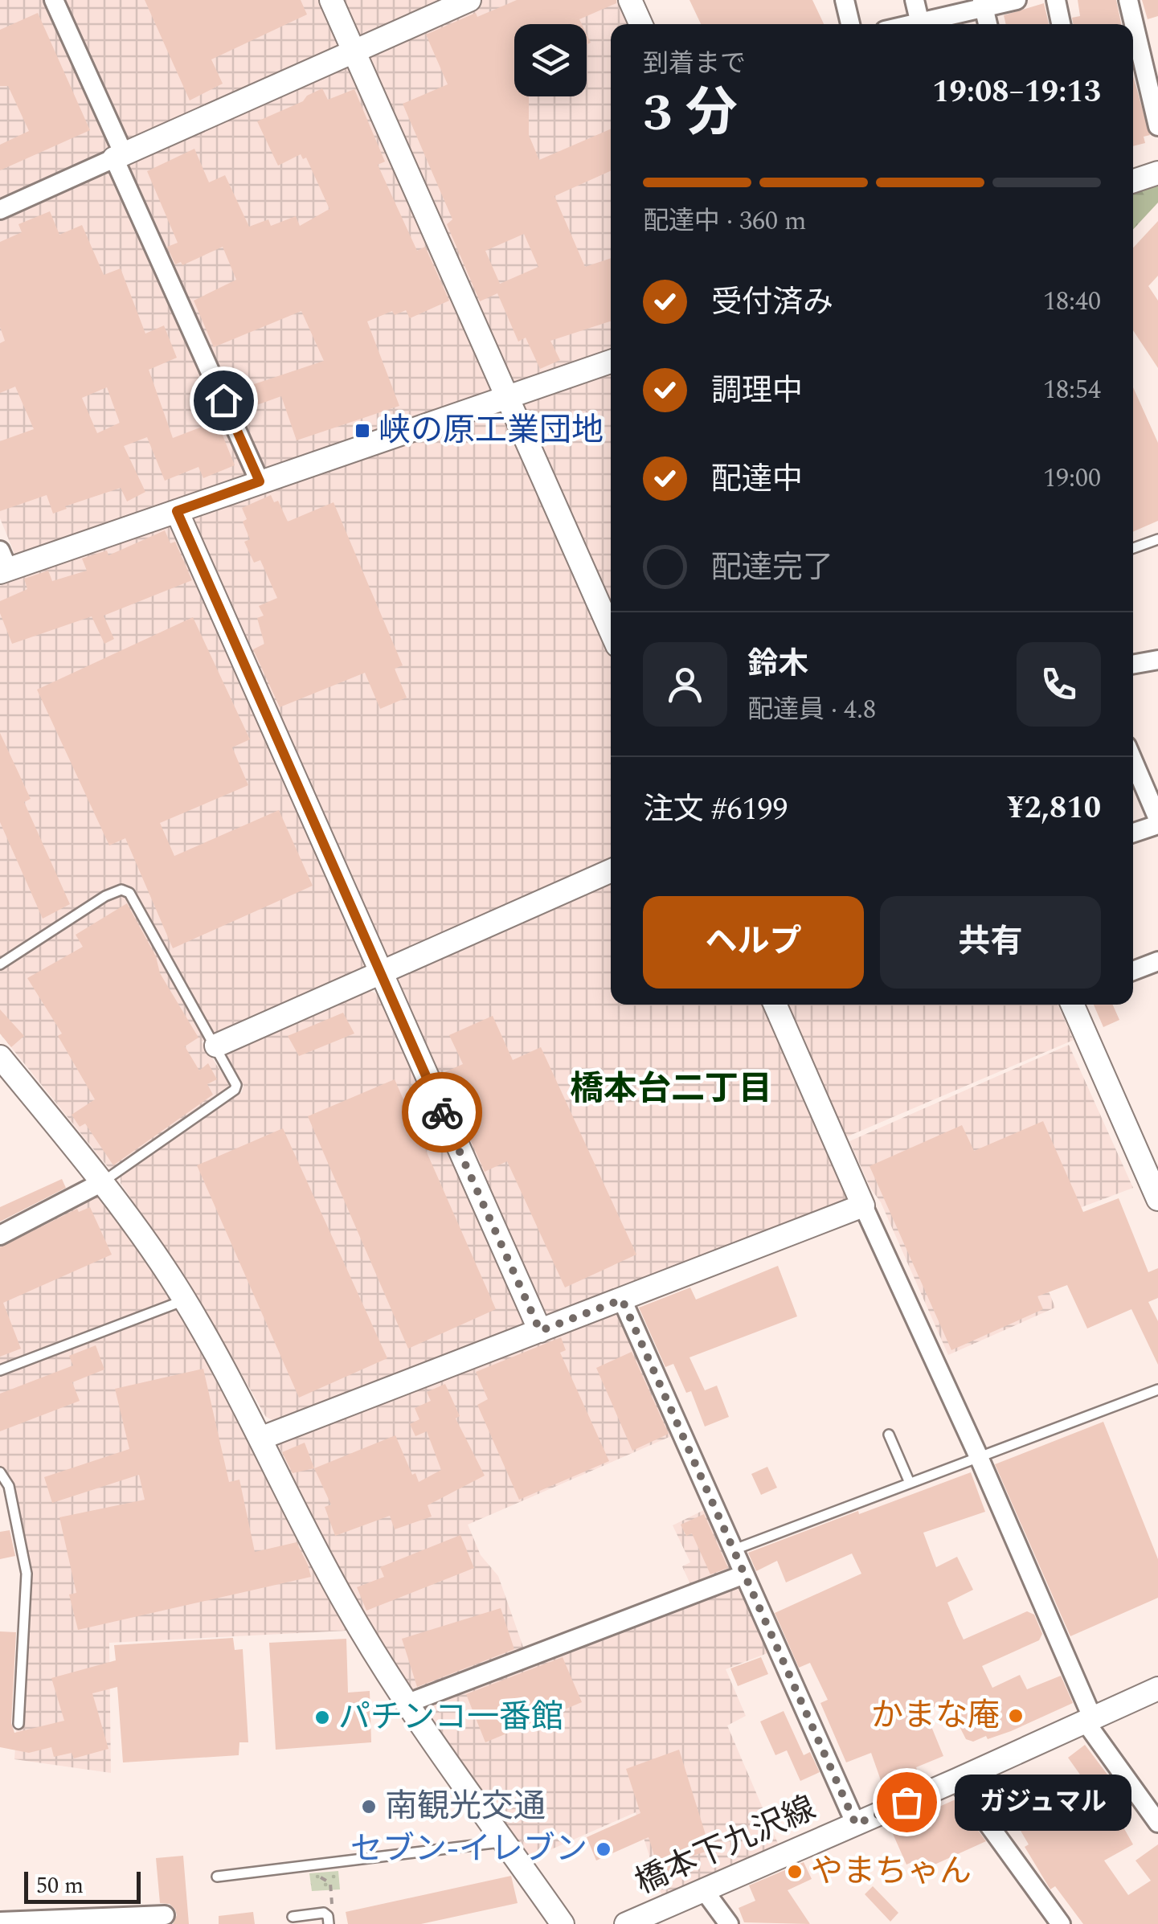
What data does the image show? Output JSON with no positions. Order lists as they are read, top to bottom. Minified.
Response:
{"streets":{"street":["橋本下九沢線"]},"districts":["橋本台二丁目"],"places":{"transit":["峡の原工業団地"],"other":["かまな庵","パチンコ一番館","ガジュマル","南観光交通","セブン-イレブン","やまちゃん"]},"scale_bar":"50 m","page":{"heading":["3 分","到着まで","19:08–19:13"],"panel":["鈴木","配達員 · 4.8","注文 #6199","¥2,810"],"bar":"配達中 · 360 m","list":[["受付済み","18:40"],["調理中","18:54"],["配達中","19:00"],"配達完了"],"buttons":["ヘルプ","共有"],"bubble":"ガジュマル","scale":"50 m"}}
